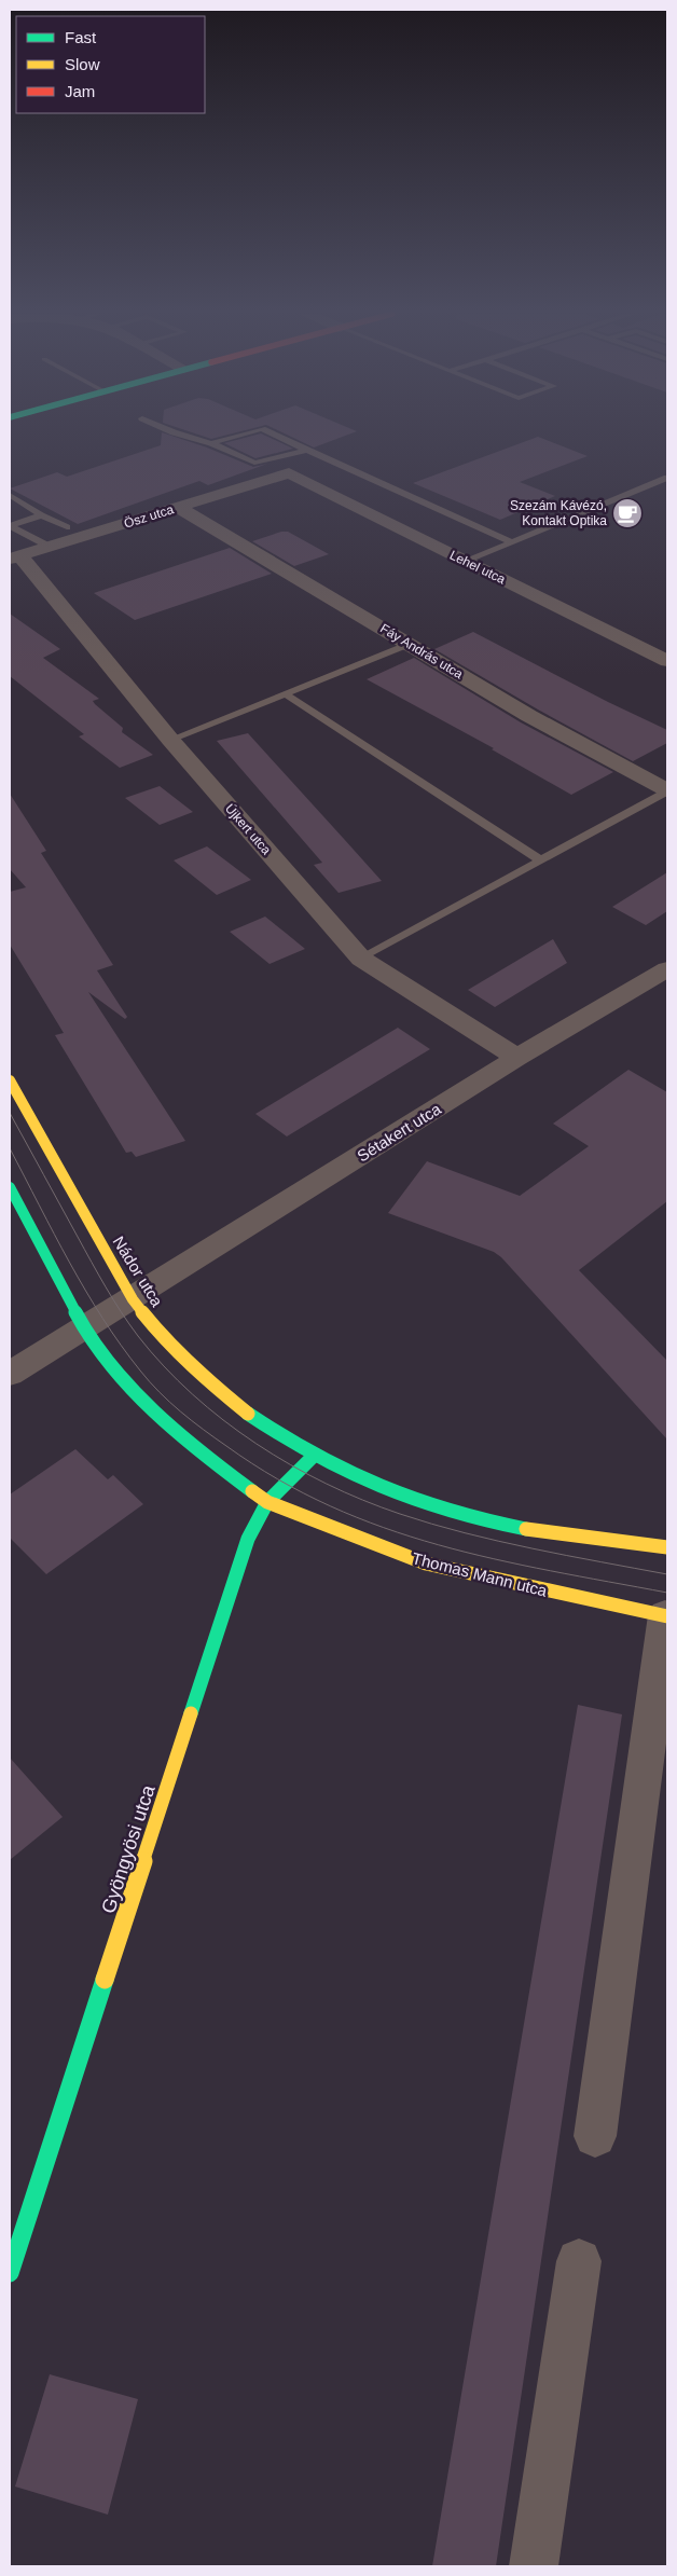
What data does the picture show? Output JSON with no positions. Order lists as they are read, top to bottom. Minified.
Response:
{"streets":{"street":["Ösz utca","Lehel utca","Fáy András utca","Újkert utca","Sétakert utca","Nádor utca","Thomas Mann utca","Gyöngyösi utca"]},"crossings":[["Ösz utca","Lehel utca"],["Ösz utca","Fáy András utca"],["Ösz utca","Újkert utca"],["Újkert utca","Sétakert utca"],["Sétakert utca","Nádor utca"],["Nádor utca","Gyöngyösi utca"],["Thomas Mann utca","Gyöngyösi utca"]],"places":{"cafe":["Szezám Kávézó, Kontakt Optika"]},"legend":["Fast","Slow","Jam"]}
